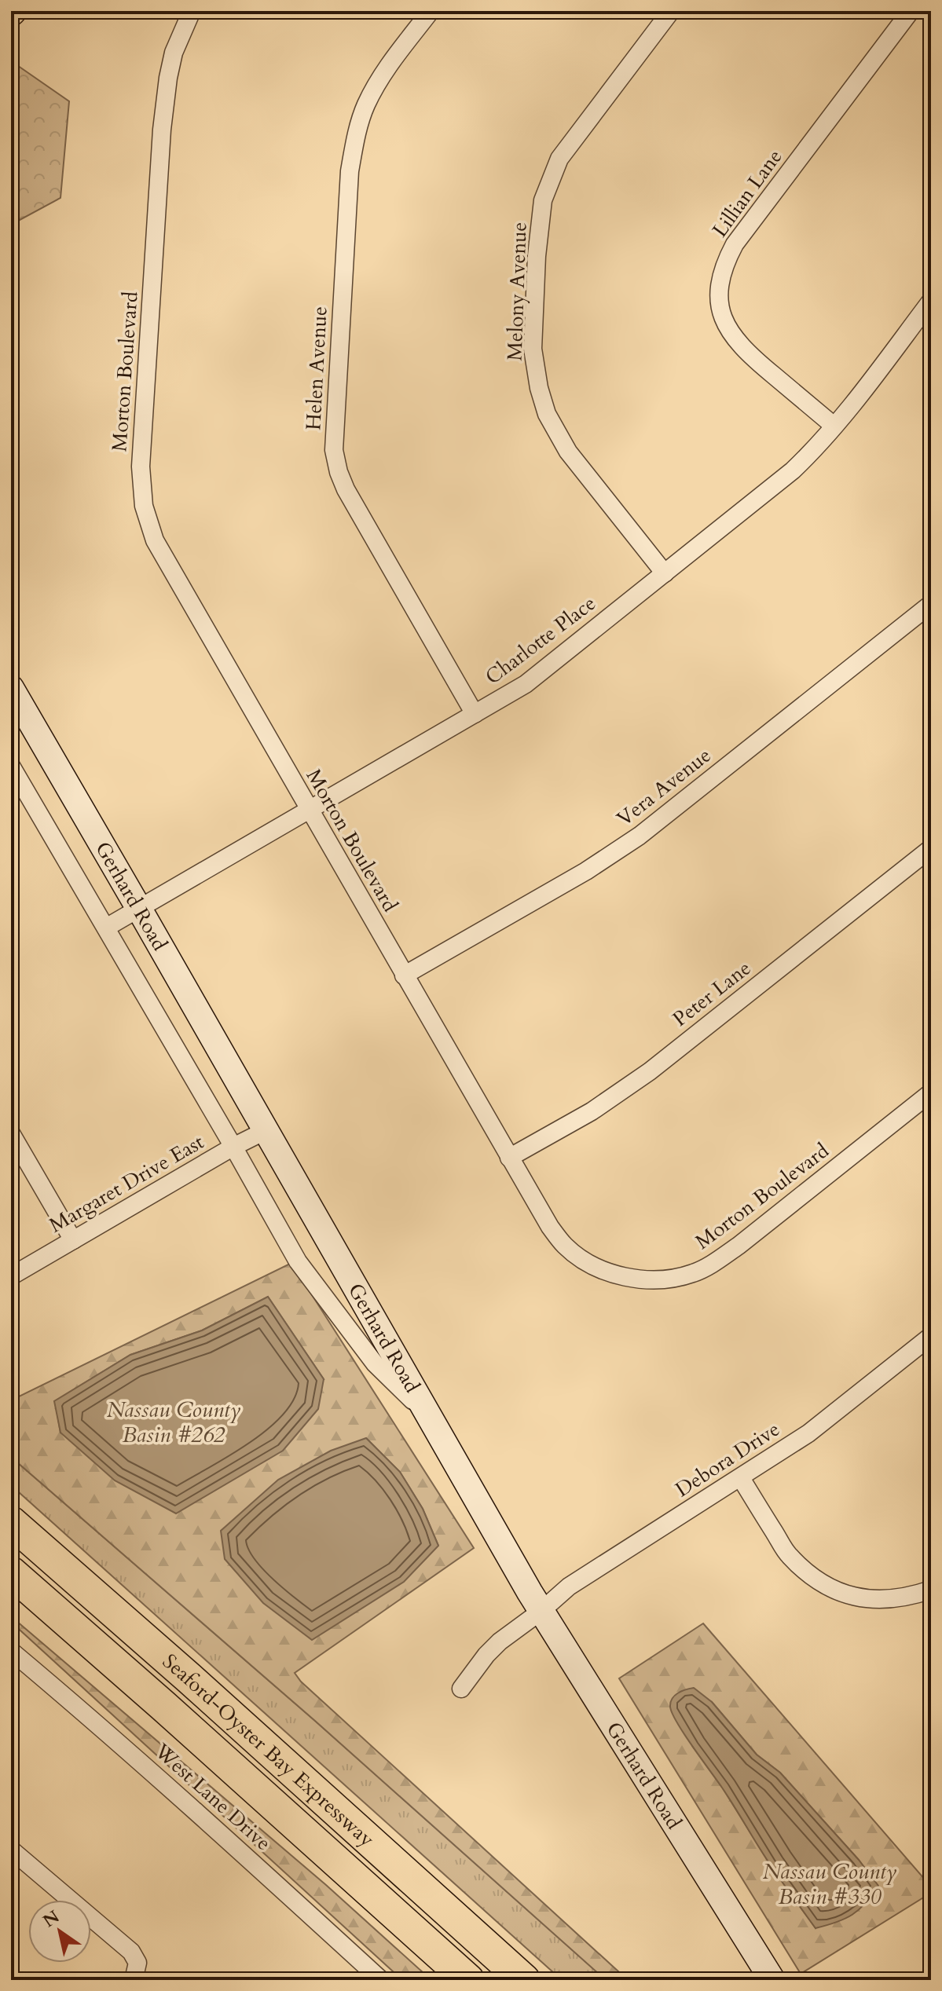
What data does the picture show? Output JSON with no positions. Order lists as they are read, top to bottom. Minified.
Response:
{"streets":{"highway":["Seaford-Oyster Bay Expressway"],"street":["Lillian Lane","Melony Avenue","Helen Avenue","Morton Boulevard","Charlotte Place","Vera Avenue","Gerhard Road","Peter Lane","Margaret Drive East","Debora Drive","West Lane Drive"]},"crossings":[["Lillian Lane","Charlotte Place"],["Melony Avenue","Charlotte Place"],["Helen Avenue","Charlotte Place"],["Morton Boulevard","Charlotte Place"],["Morton Boulevard","Vera Avenue"],["Morton Boulevard","Peter Lane"],["Charlotte Place","Gerhard Road"],["Gerhard Road","Margaret Drive East"],["Gerhard Road","Debora Drive"]],"water":["Nassau County Basin #262","Nassau County Basin #330"],"north":"top left"}
